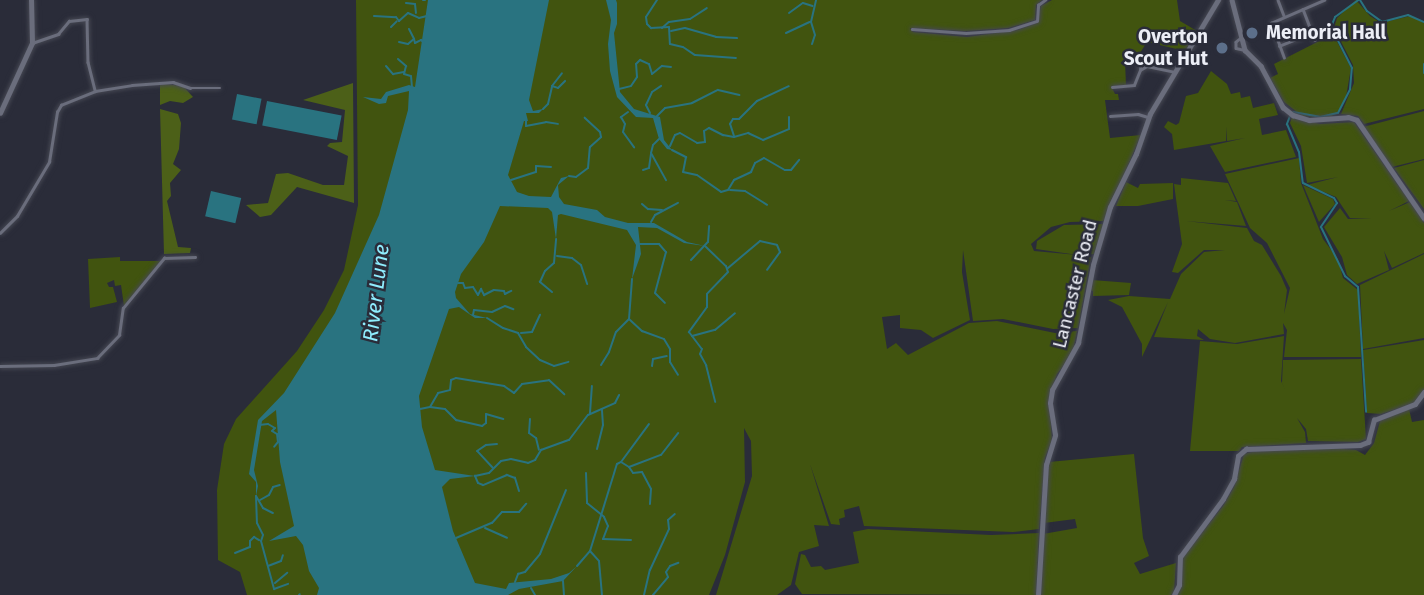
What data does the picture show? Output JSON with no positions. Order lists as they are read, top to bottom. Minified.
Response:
{"streets":{"street":["Lancaster Road"]},"water":["River Lune"],"places":["Memorial Hall","Overton Scout Hut"]}
